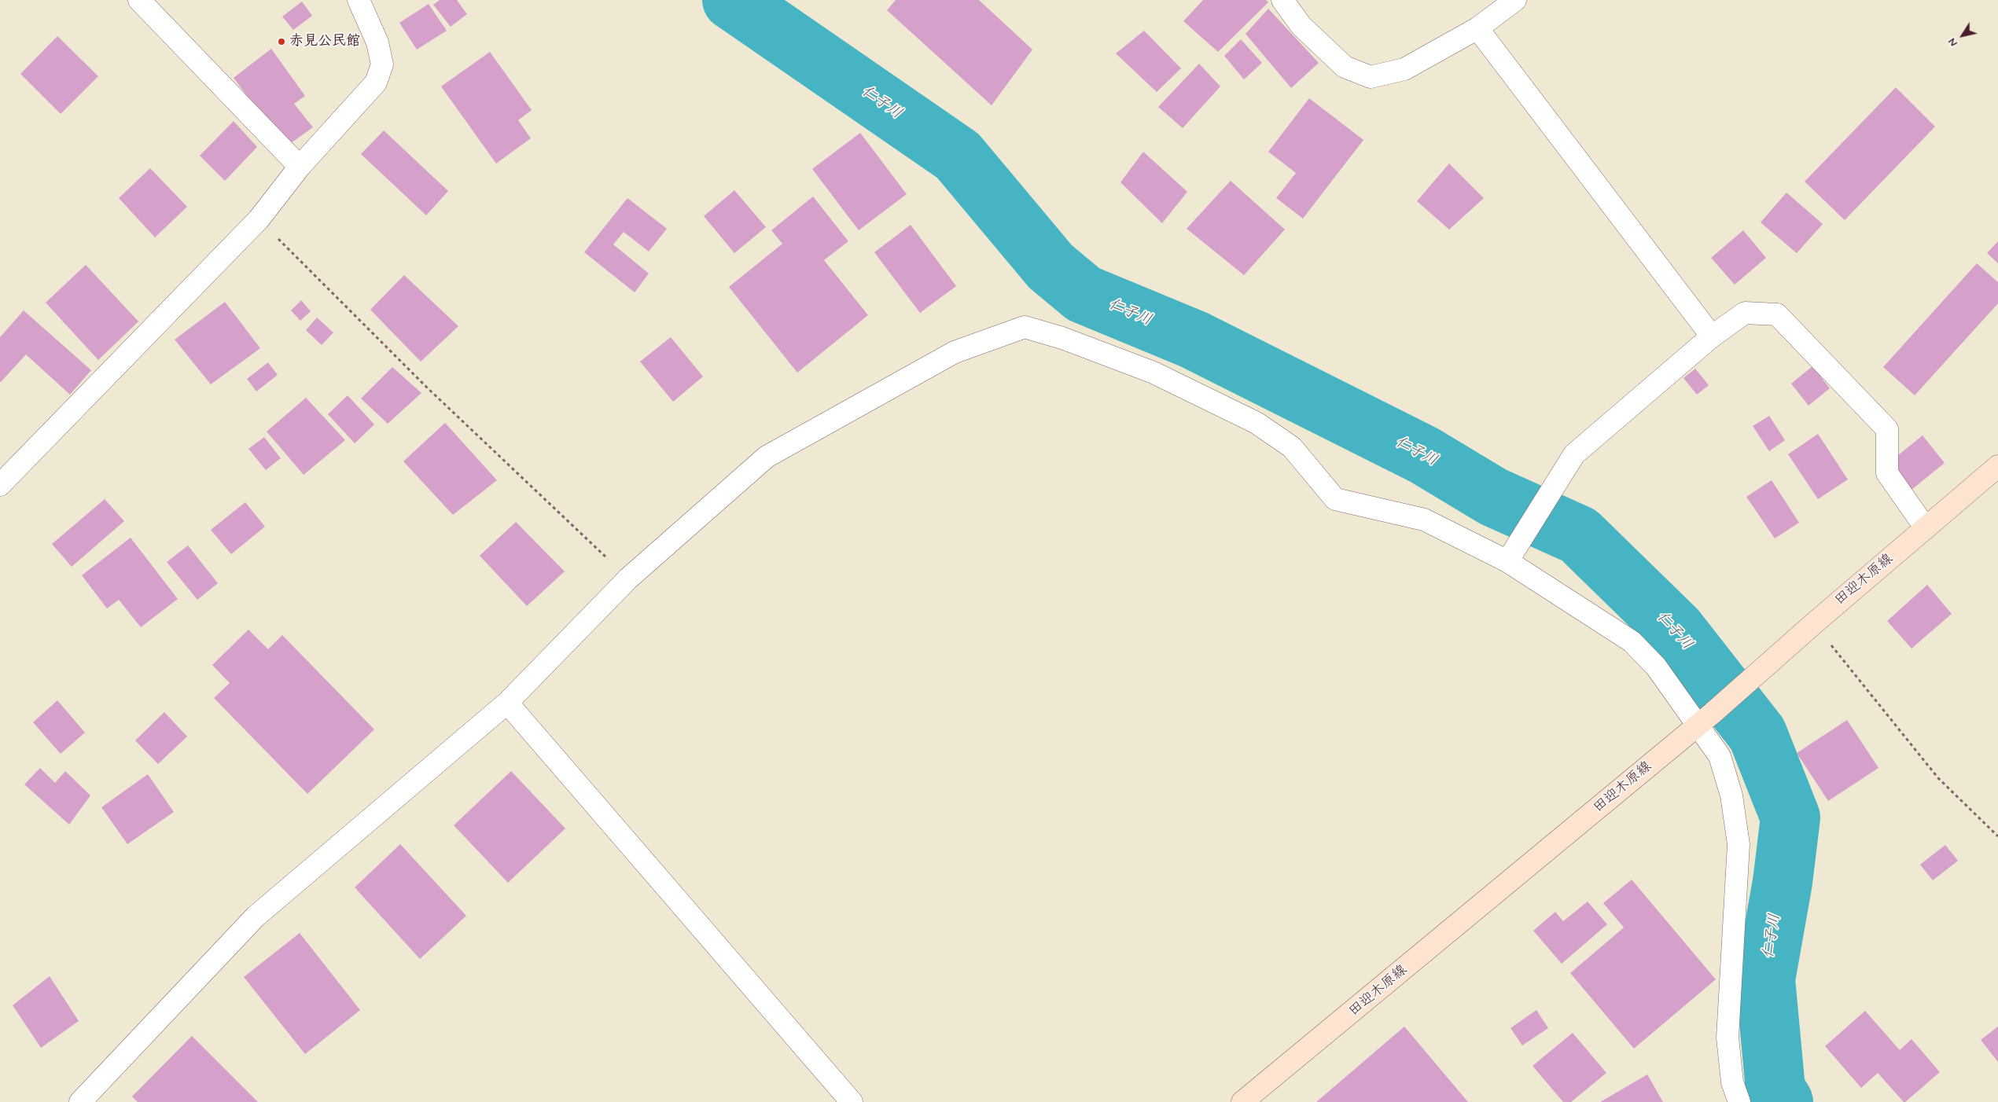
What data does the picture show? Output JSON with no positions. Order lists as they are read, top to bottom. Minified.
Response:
{"streets":{"main road":["田迎木原線"]},"water":["仁子川"],"places":["赤見公民館"],"north":"bottom left"}
